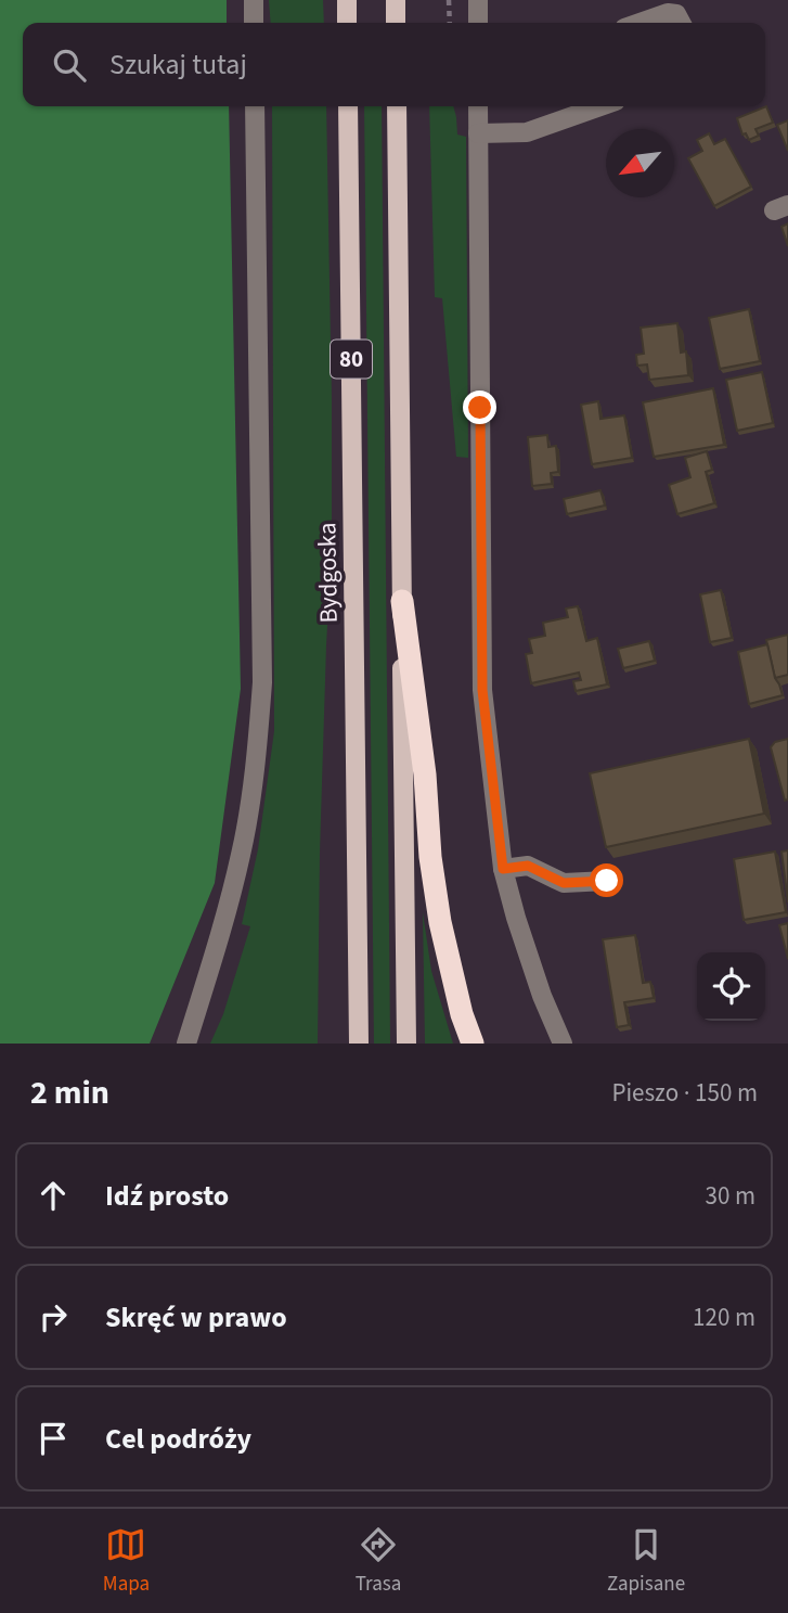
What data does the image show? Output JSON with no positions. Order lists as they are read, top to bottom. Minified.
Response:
{"streets":{"main road":["80","Bydgoska"]},"north":"bottom left","page":{"search":"Szukaj tutaj","heading":["2 min","Pieszo · 150 m"],"list":[["Idź prosto","30 m"],["Skręć w prawo","120 m"],"Cel podróży"],"nav":["Mapa","Trasa","Zapisane"]}}
